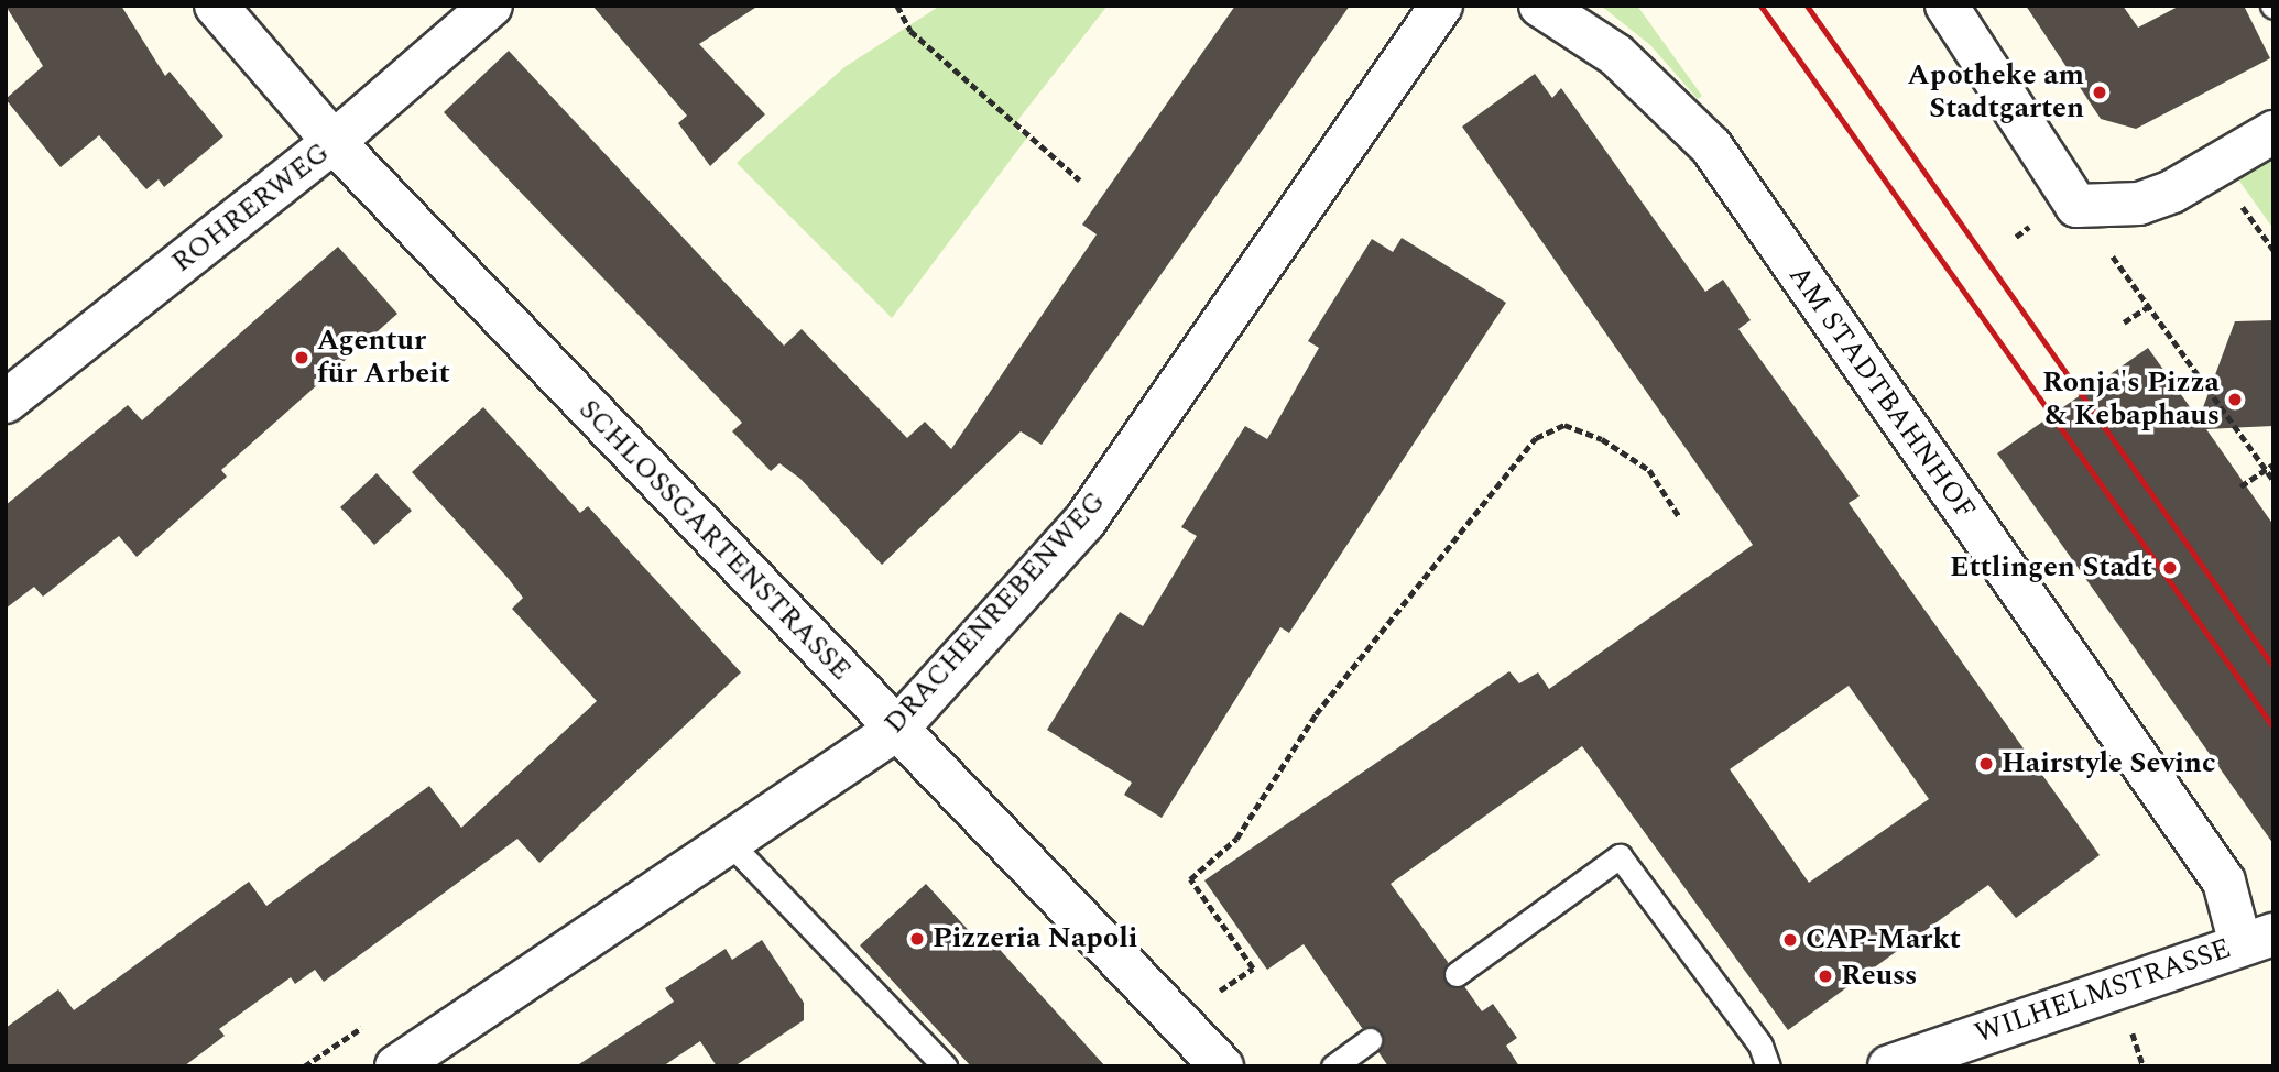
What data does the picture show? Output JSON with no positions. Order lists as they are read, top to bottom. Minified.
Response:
{"streets":{"street":["ROHRERWEG","AM STADTBAHNHOF","SCHLOSSGARTENSTRASSE","DRACHENREBENWEG","WILHELMSTRASSE"]},"crossings":[["ROHRERWEG","SCHLOSSGARTENSTRASSE"],["AM STADTBAHNHOF","WILHELMSTRASSE"],["SCHLOSSGARTENSTRASSE","DRACHENREBENWEG"]],"places":["Apotheke am Stadtgarten","Agentur für Arbeit","Ronja's Pizza & Kebaphaus","Ettlingen Stadt","Hairstyle Sevinc","Pizzeria Napoli","CAP-Markt","Reuss"]}
